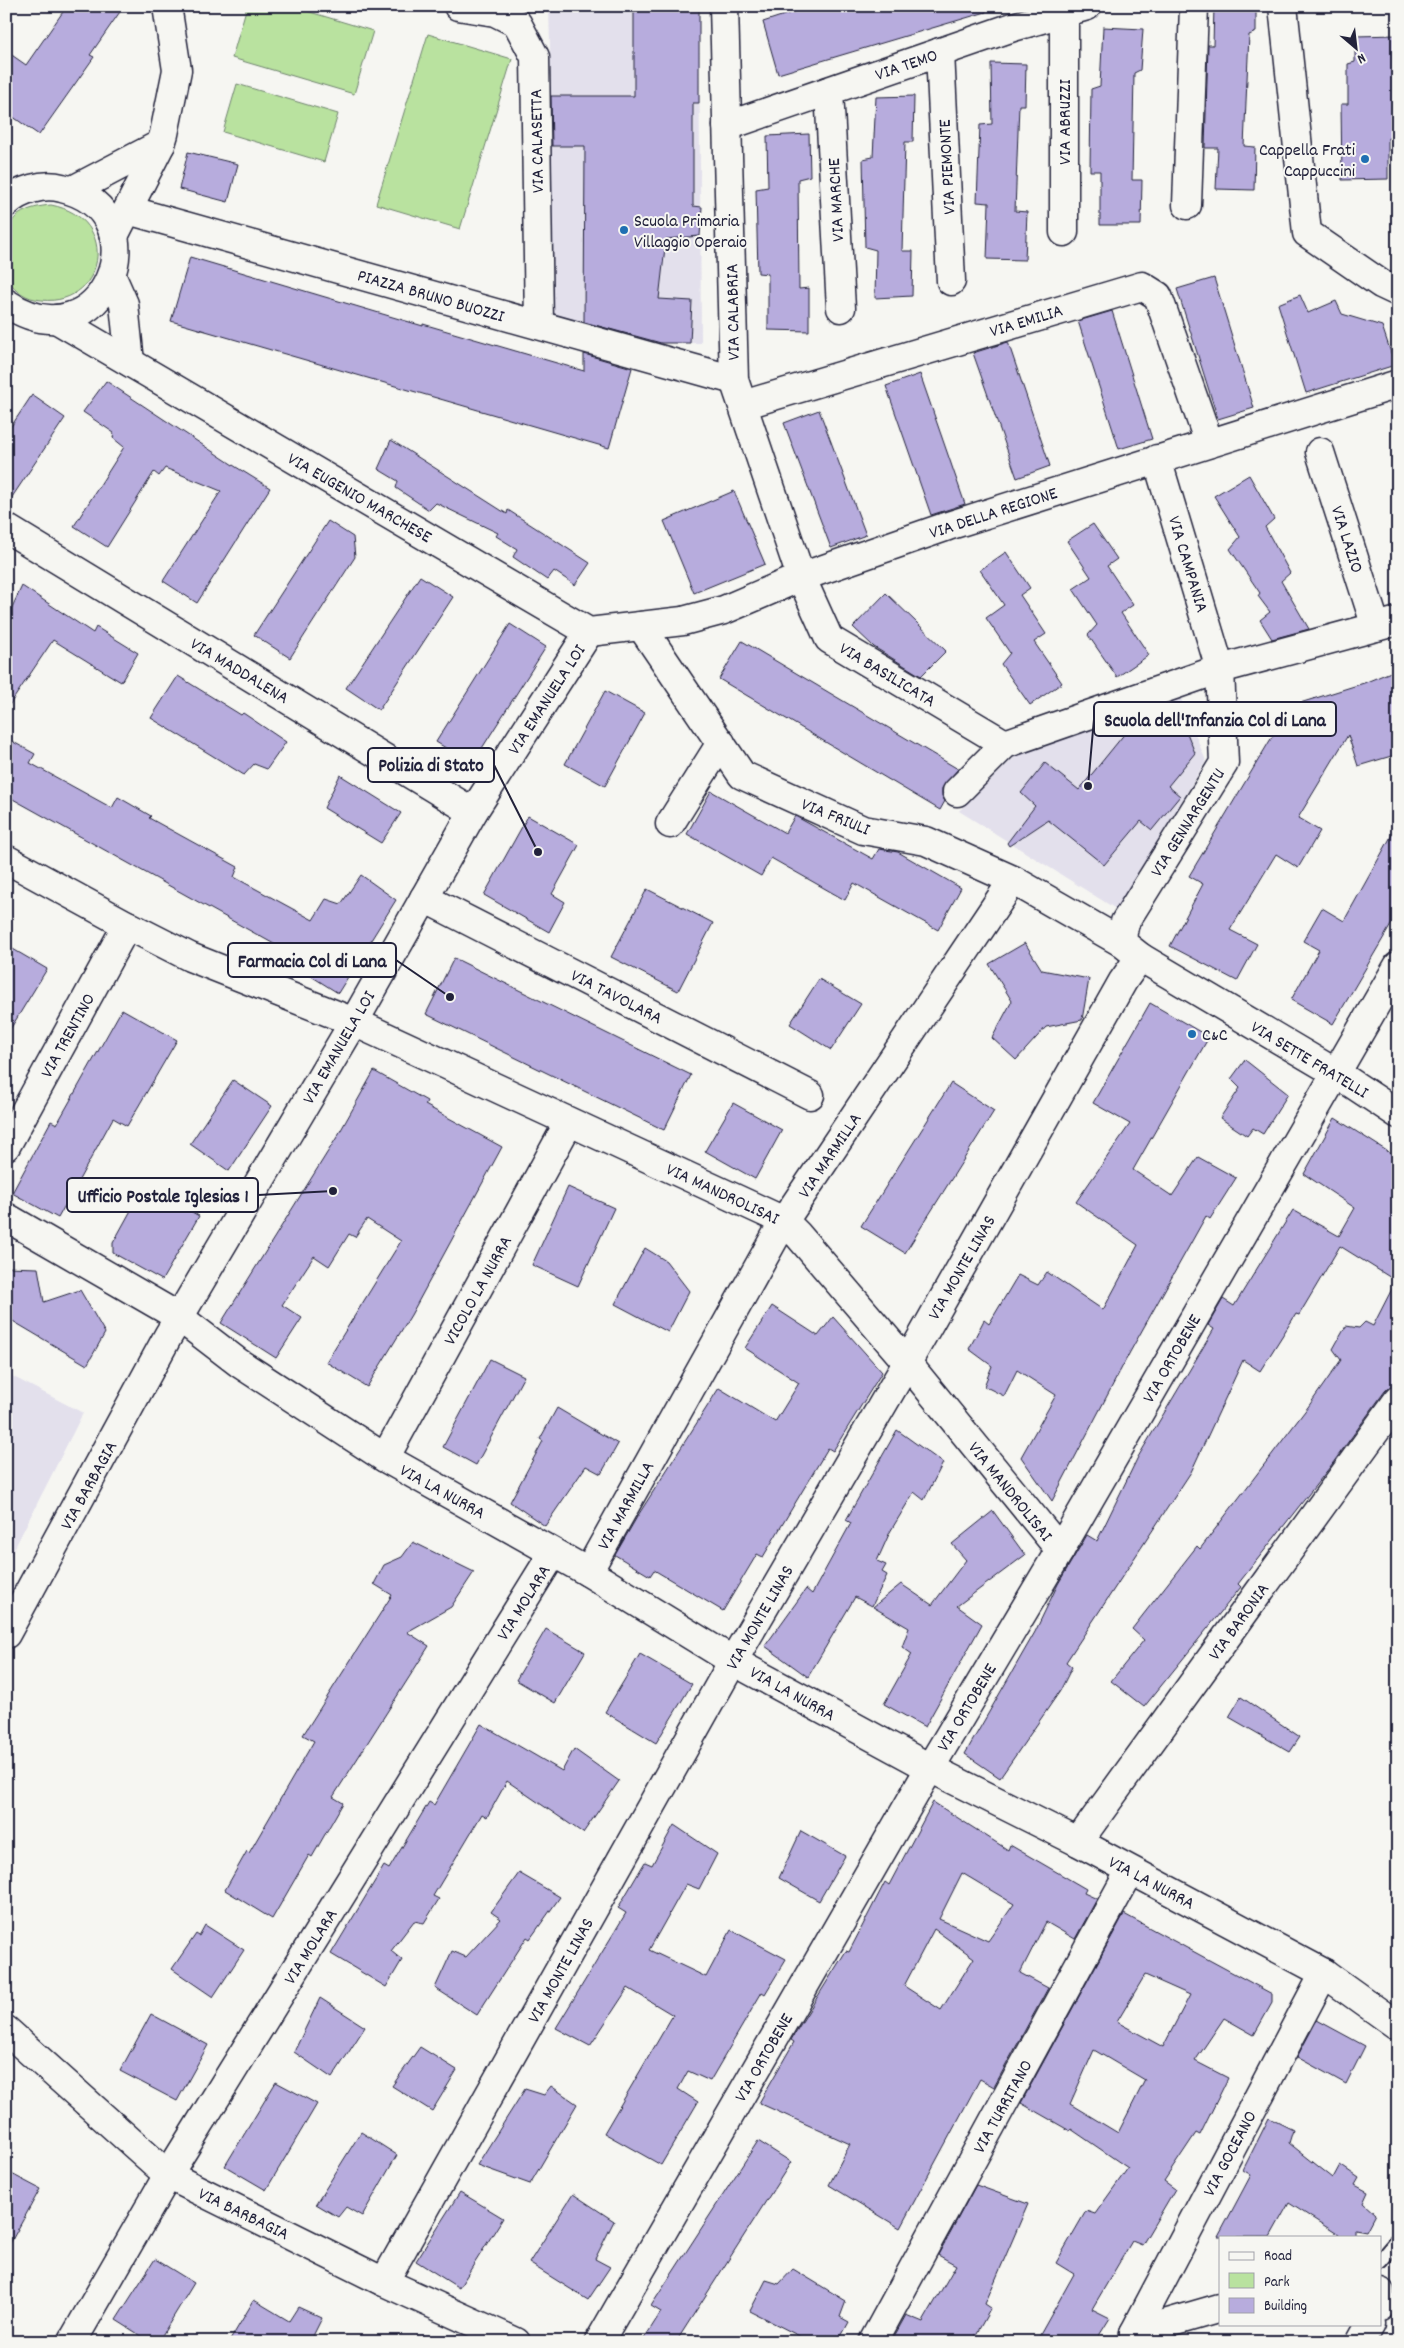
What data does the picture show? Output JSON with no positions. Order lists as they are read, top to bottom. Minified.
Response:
{"streets":{"street":["VIA TEMO","VIA ABRUZZI","VIA CALASETTA","VIA PIEMONTE","VIA MARCHE","PIAZZA BRUNO BUOZZI","VIA CALABRIA","VIA EMILIA","VIA EUGENIO MARCHESE","VIA DELLA REGIONE","VIA LAZIO","VIA CAMPANIA","VIA MADDALENA","VIA BASILICATA","VIA EMANUELA LOI","VIA FRIULI","VIA GENNARGENTU","VIA TAVOLARA","VIA TRENTINO","VIA SETTE FRATELLI","VIA MARMILLA","VIA MANDROLISAI","VIA MONTE LINAS","VICOLO LA NURRA","VIA ORTOBENE","VIA BARBAGIA","VIA LA NURRA","VIA MOLARA","VIA BARONIA","VIA TURRITANO","VIA GOCEANO"]},"crossings":[["VIA TEMO","VIA ABRUZZI"],["VIA TEMO","VIA PIEMONTE"],["VIA TEMO","VIA MARCHE"],["VIA TEMO","VIA CALABRIA"],["VIA CALASETTA","PIAZZA BRUNO BUOZZI"],["PIAZZA BRUNO BUOZZI","VIA CALABRIA"],["VIA CALABRIA","VIA EMILIA"],["VIA CALABRIA","VIA DELLA REGIONE"],["VIA CALABRIA","VIA BASILICATA"],["VIA EMILIA","VIA DELLA REGIONE"],["VIA EUGENIO MARCHESE","VIA DELLA REGIONE"],["VIA EUGENIO MARCHESE","VIA EMANUELA LOI"],["VIA DELLA REGIONE","VIA CAMPANIA"],["VIA DELLA REGIONE","VIA BASILICATA"],["VIA DELLA REGIONE","VIA EMANUELA LOI"],["VIA DELLA REGIONE","VIA FRIULI"],["VIA CAMPANIA","VIA GENNARGENTU"],["VIA MADDALENA","VIA EMANUELA LOI"],["VIA EMANUELA LOI","VIA TAVOLARA"],["VIA EMANUELA LOI","VIA MANDROLISAI"],["VIA EMANUELA LOI","VIA BARBAGIA"],["VIA EMANUELA LOI","VIA LA NURRA"],["VIA FRIULI","VIA GENNARGENTU"],["VIA FRIULI","VIA SETTE FRATELLI"],["VIA FRIULI","VIA MARMILLA"],["VIA FRIULI","VIA MONTE LINAS"],["VIA GENNARGENTU","VIA SETTE FRATELLI"],["VIA GENNARGENTU","VIA MONTE LINAS"],["VIA TRENTINO","VIA MANDROLISAI"],["VIA SETTE FRATELLI","VIA MONTE LINAS"],["VIA SETTE FRATELLI","VIA ORTOBENE"],["VIA MARMILLA","VIA MANDROLISAI"],["VIA MARMILLA","VIA LA NURRA"],["VIA MANDROLISAI","VIA MONTE LINAS"],["VIA MANDROLISAI","VICOLO LA NURRA"],["VIA MANDROLISAI","VIA ORTOBENE"],["VIA MONTE LINAS","VIA BARBAGIA"],["VIA MONTE LINAS","VIA LA NURRA"],["VICOLO LA NURRA","VIA LA NURRA"],["VIA ORTOBENE","VIA LA NURRA"],["VIA BARBAGIA","VIA LA NURRA"],["VIA BARBAGIA","VIA MOLARA"],["VIA LA NURRA","VIA MOLARA"],["VIA LA NURRA","VIA BARONIA"],["VIA LA NURRA","VIA TURRITANO"],["VIA LA NURRA","VIA GOCEANO"]],"places":["Cappella Frati Cappuccini","Scuola Primaria Villaggio Operaio","Scuola dell'Infanzia Col di Lana","Polizia di Stato","Farmacia Col di Lana","C&C","Ufficio Postale Iglesias 1"],"legend":["Road","Park","Building"],"north":"bottom right"}
